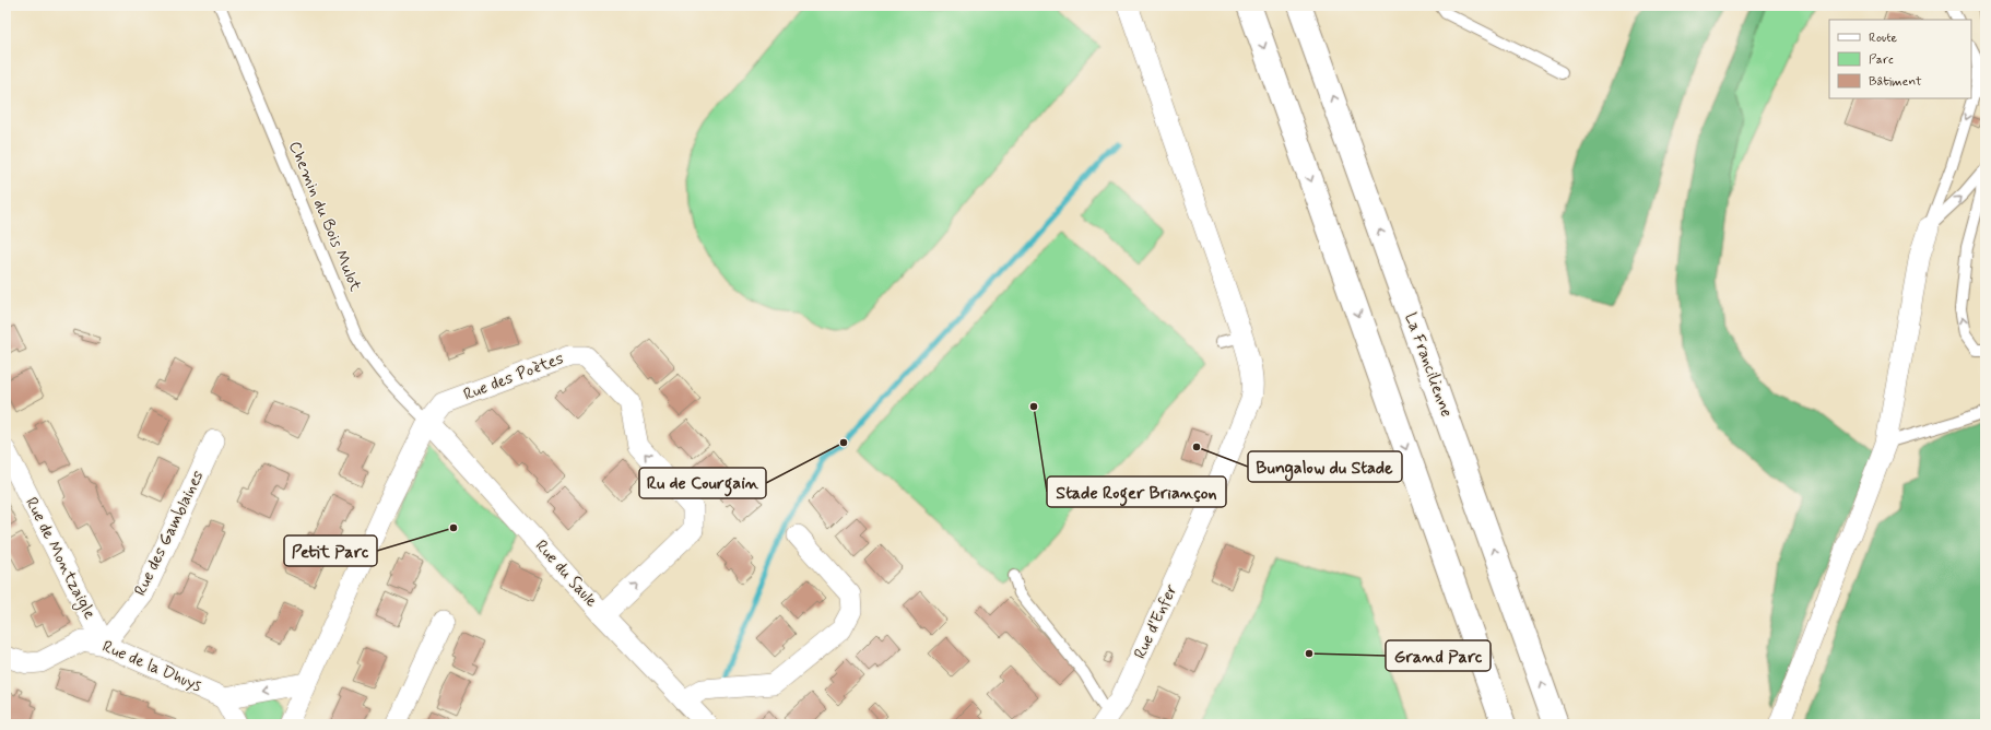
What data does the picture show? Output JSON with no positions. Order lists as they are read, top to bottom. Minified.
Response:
{"streets":{"highway":["La Francilienne"],"street":["Rue des Poètes","Rue des Gamblaines","Rue de Montzaigle","Rue du Saule","Rue d'Enfer","Rue de la Dhuys"],"lane":["Chemin du Bois Mulot"]},"crossings":[["Chemin du Bois Mulot","Rue des Poètes"],["Chemin du Bois Mulot","Rue du Saule"],["Rue des Poètes","Rue du Saule"],["Rue des Gamblaines","Rue de Montzaigle"],["Rue des Gamblaines","Rue de la Dhuys"],["Rue de Montzaigle","Rue de la Dhuys"]],"places":["Stade Roger Briançon","Ru de Courgain","Bungalow du Stade","Petit Parc","Grand Parc"],"legend":["Route","Parc","Bâtiment"]}
